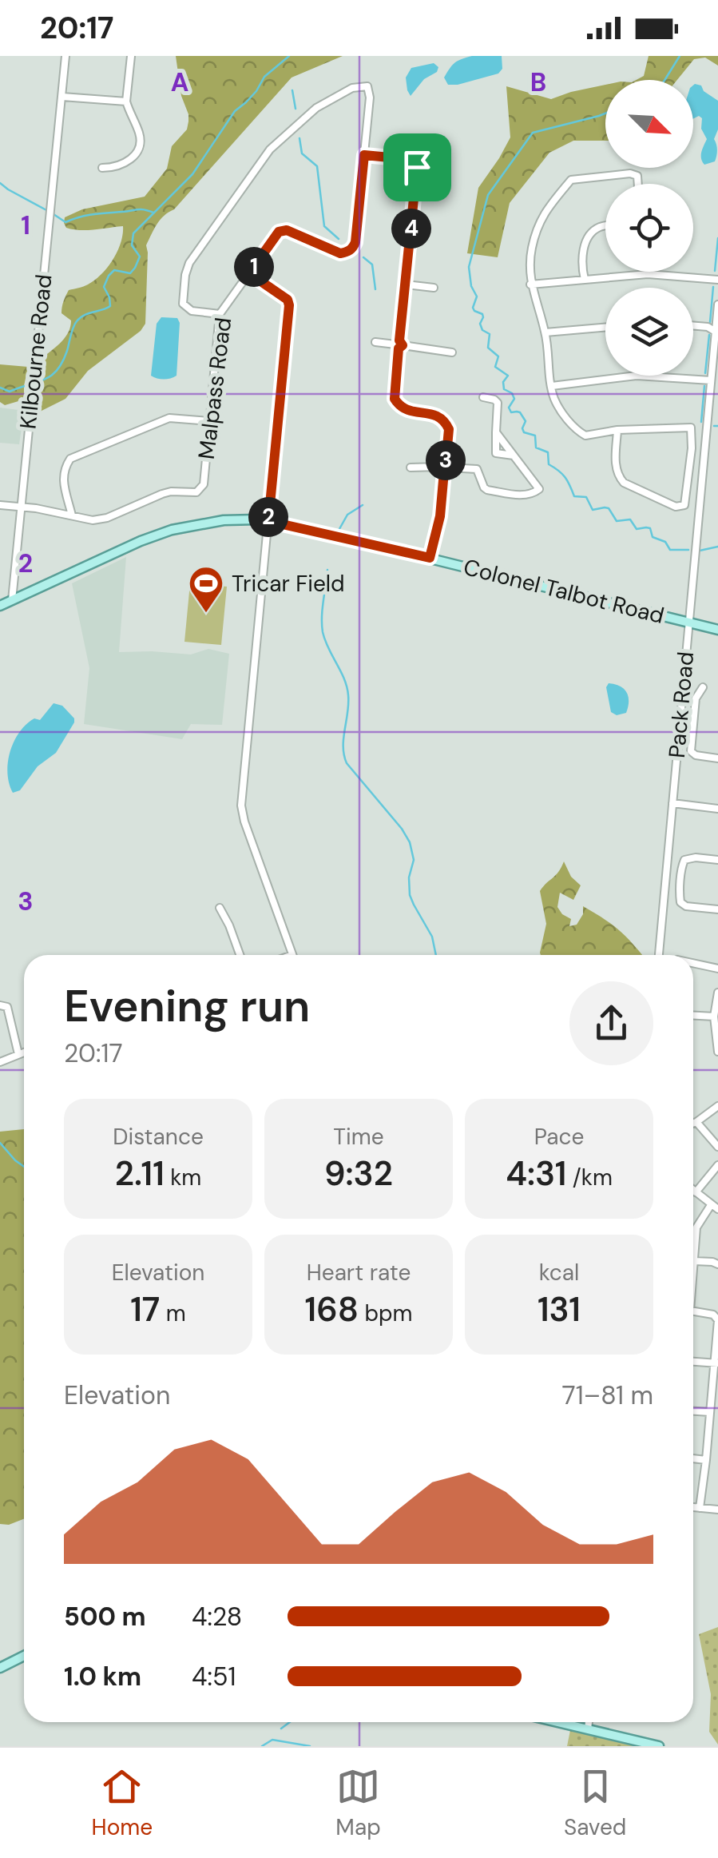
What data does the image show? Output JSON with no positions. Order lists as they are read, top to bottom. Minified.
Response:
{"streets":{"main road":["Colonel Talbot Road"],"street":["Kilbourne Road","Malpass Road","Pack Road"]},"crossings":[["Kilbourne Road","Malpass Road"],["Kilbourne Road","Colonel Talbot Road"],["Colonel Talbot Road","Pack Road"]],"places":{"sports":["Tricar Field"]},"north":"bottom right","page":{"status":"20:17","pins":["4","1","3","2"],"heading":["Evening run","20:17"],"stats":[["Distance","2.11 km"],["Time","9:32"],["Pace","4:31 /km"],["Elevation","17 m"],["Heart rate","168 bpm"],["kcal","131"]],"chart":["Elevation","71–81 m"],"list":[{"name":"500 m","note":"4:28"},{"name":"1.0 km","note":"4:51"}],"tabs":["Home","Map","Saved"]},"grid":{"columns":["A","B"],"rows":["1","2","3"]}}
